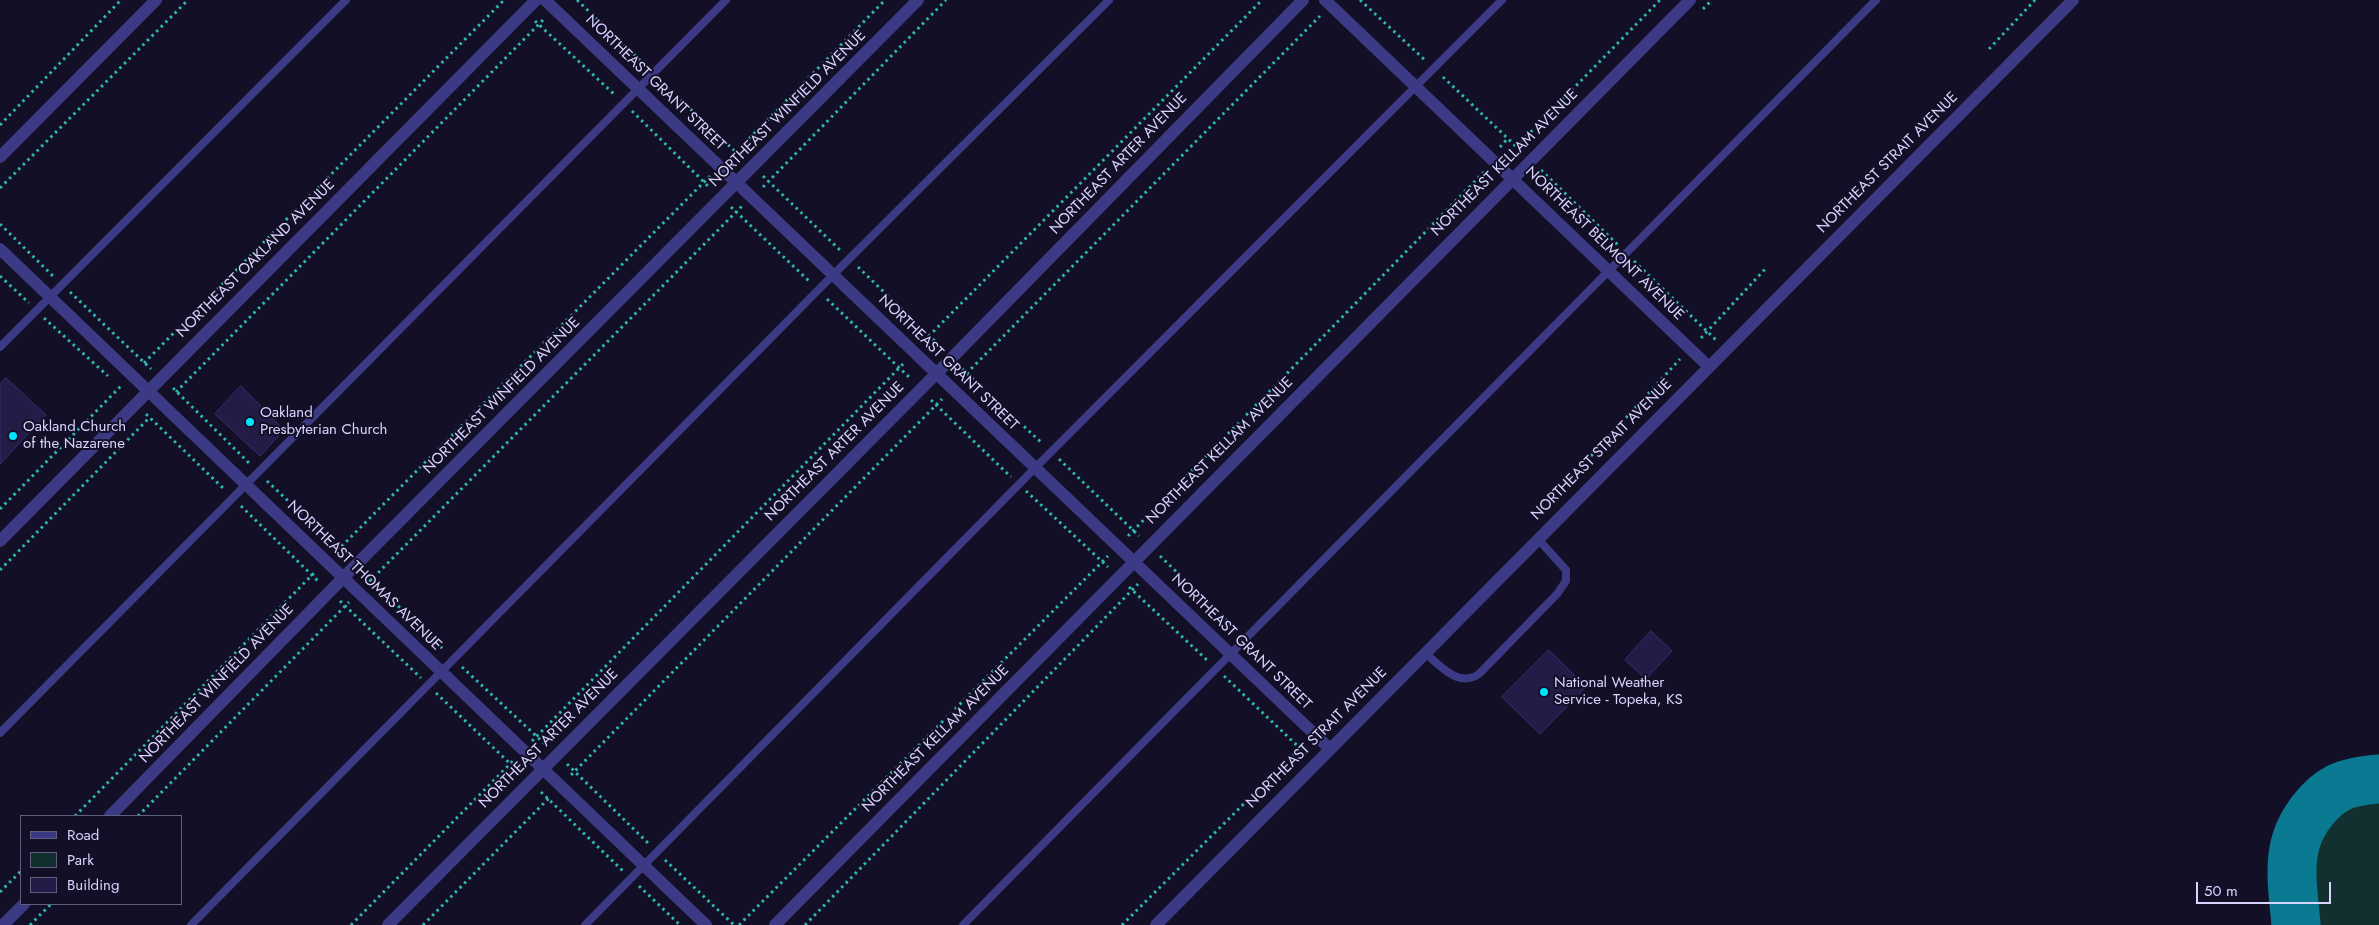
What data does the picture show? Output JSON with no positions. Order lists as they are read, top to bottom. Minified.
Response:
{"streets":{"street":["NORTHEAST GRANT STREET","NORTHEAST WINFIELD AVENUE","NORTHEAST KELLAM AVENUE","NORTHEAST STRAIT AVENUE","NORTHEAST ARTER AVENUE","NORTHEAST BELMONT AVENUE","NORTHEAST OAKLAND AVENUE","NORTHEAST THOMAS AVENUE"]},"crossings":[["NORTHEAST GRANT STREET","NORTHEAST WINFIELD AVENUE"],["NORTHEAST GRANT STREET","NORTHEAST KELLAM AVENUE"],["NORTHEAST GRANT STREET","NORTHEAST STRAIT AVENUE"],["NORTHEAST GRANT STREET","NORTHEAST ARTER AVENUE"],["NORTHEAST WINFIELD AVENUE","NORTHEAST THOMAS AVENUE"],["NORTHEAST KELLAM AVENUE","NORTHEAST BELMONT AVENUE"],["NORTHEAST STRAIT AVENUE","NORTHEAST BELMONT AVENUE"],["NORTHEAST ARTER AVENUE","NORTHEAST THOMAS AVENUE"],["NORTHEAST OAKLAND AVENUE","NORTHEAST THOMAS AVENUE"]],"places":["Oakland Presbyterian Church","Oakland Church of the Nazarene","National Weather Service - Topeka, KS"],"legend":["Road","Park","Building"],"scale_bar":"50 m"}
